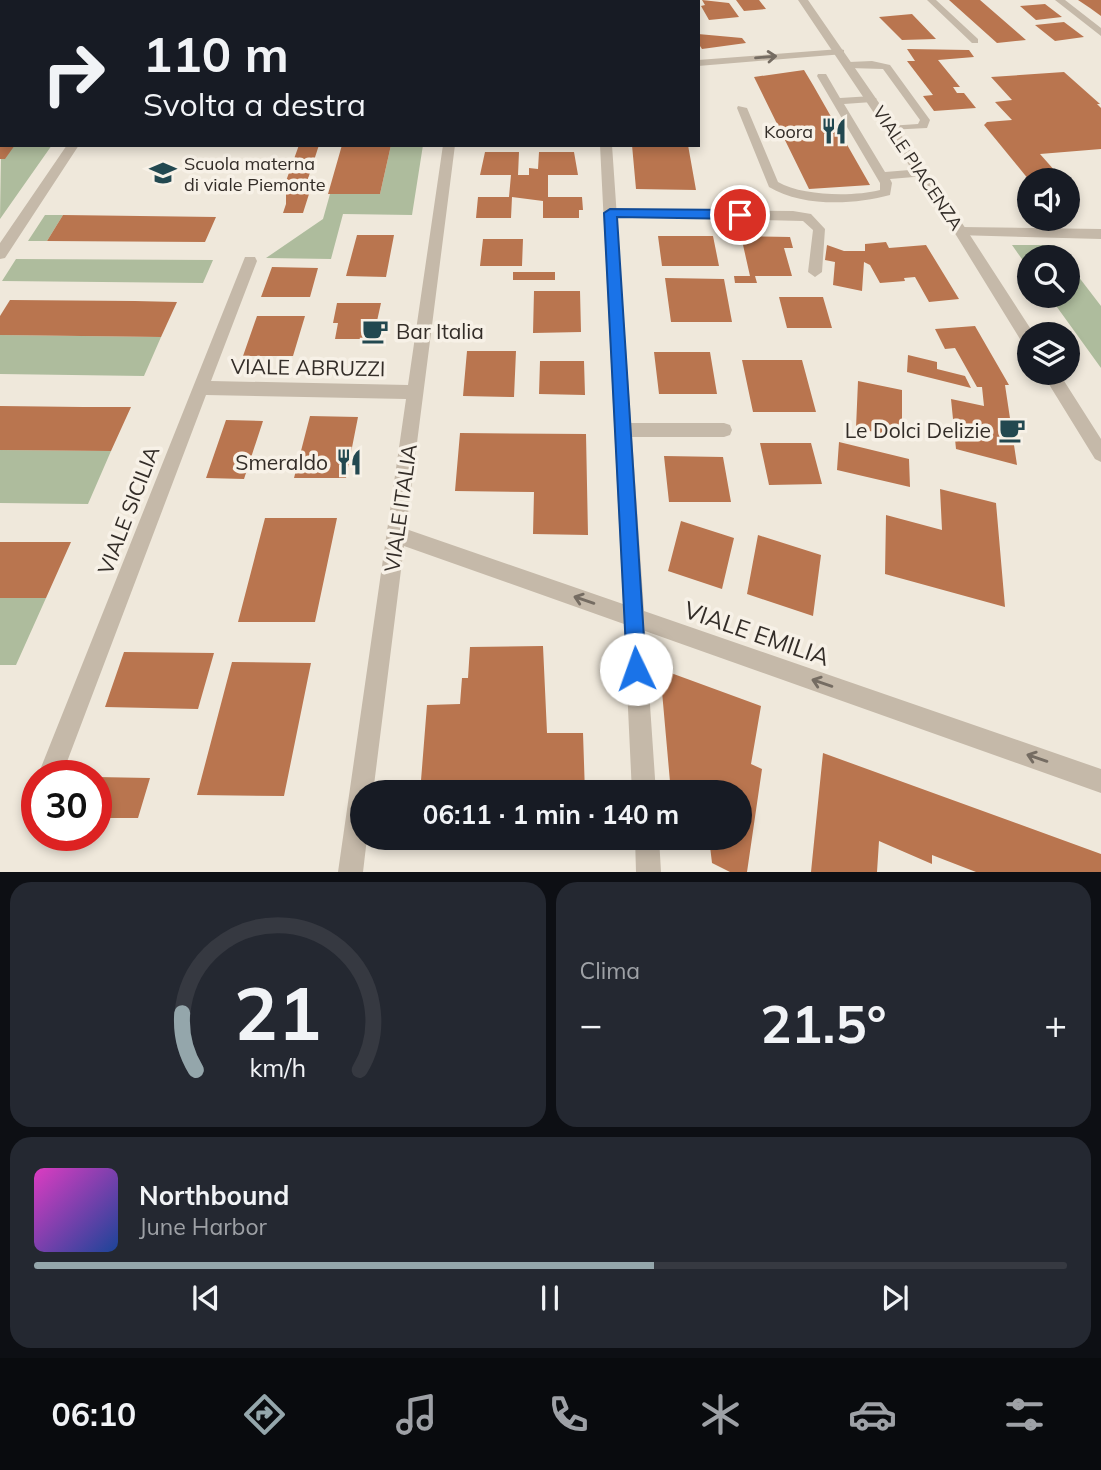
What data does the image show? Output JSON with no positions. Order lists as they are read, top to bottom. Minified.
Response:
{"streets":{"street":["VIALE PIACENZA","VIALE ABRUZZI","VIALE ITALIA","VIALE SICILIA","VIALE EMILIA"]},"crossings":[["VIALE ABRUZZI","VIALE ITALIA"],["VIALE ABRUZZI","VIALE SICILIA"],["VIALE ITALIA","VIALE EMILIA"]],"one_way":["VIALE EMILIA"],"places":{"restaurant":["Koora","Smeraldo"],"school or university":["Scuola materna di viale Piemonte"],"cafe":["Bar Italia","Le Dolci Delizie"]},"page":{"turn":["110 m","Svolta a destra"],"limit":"30","trip":"06:11 · 1 min · 140 m","tile":"Clima","heat":["−","21.5°","+"],"song":["Northbound","June Harbor"],"tabs":"06:10","gauge":["21","km/h"]}}
